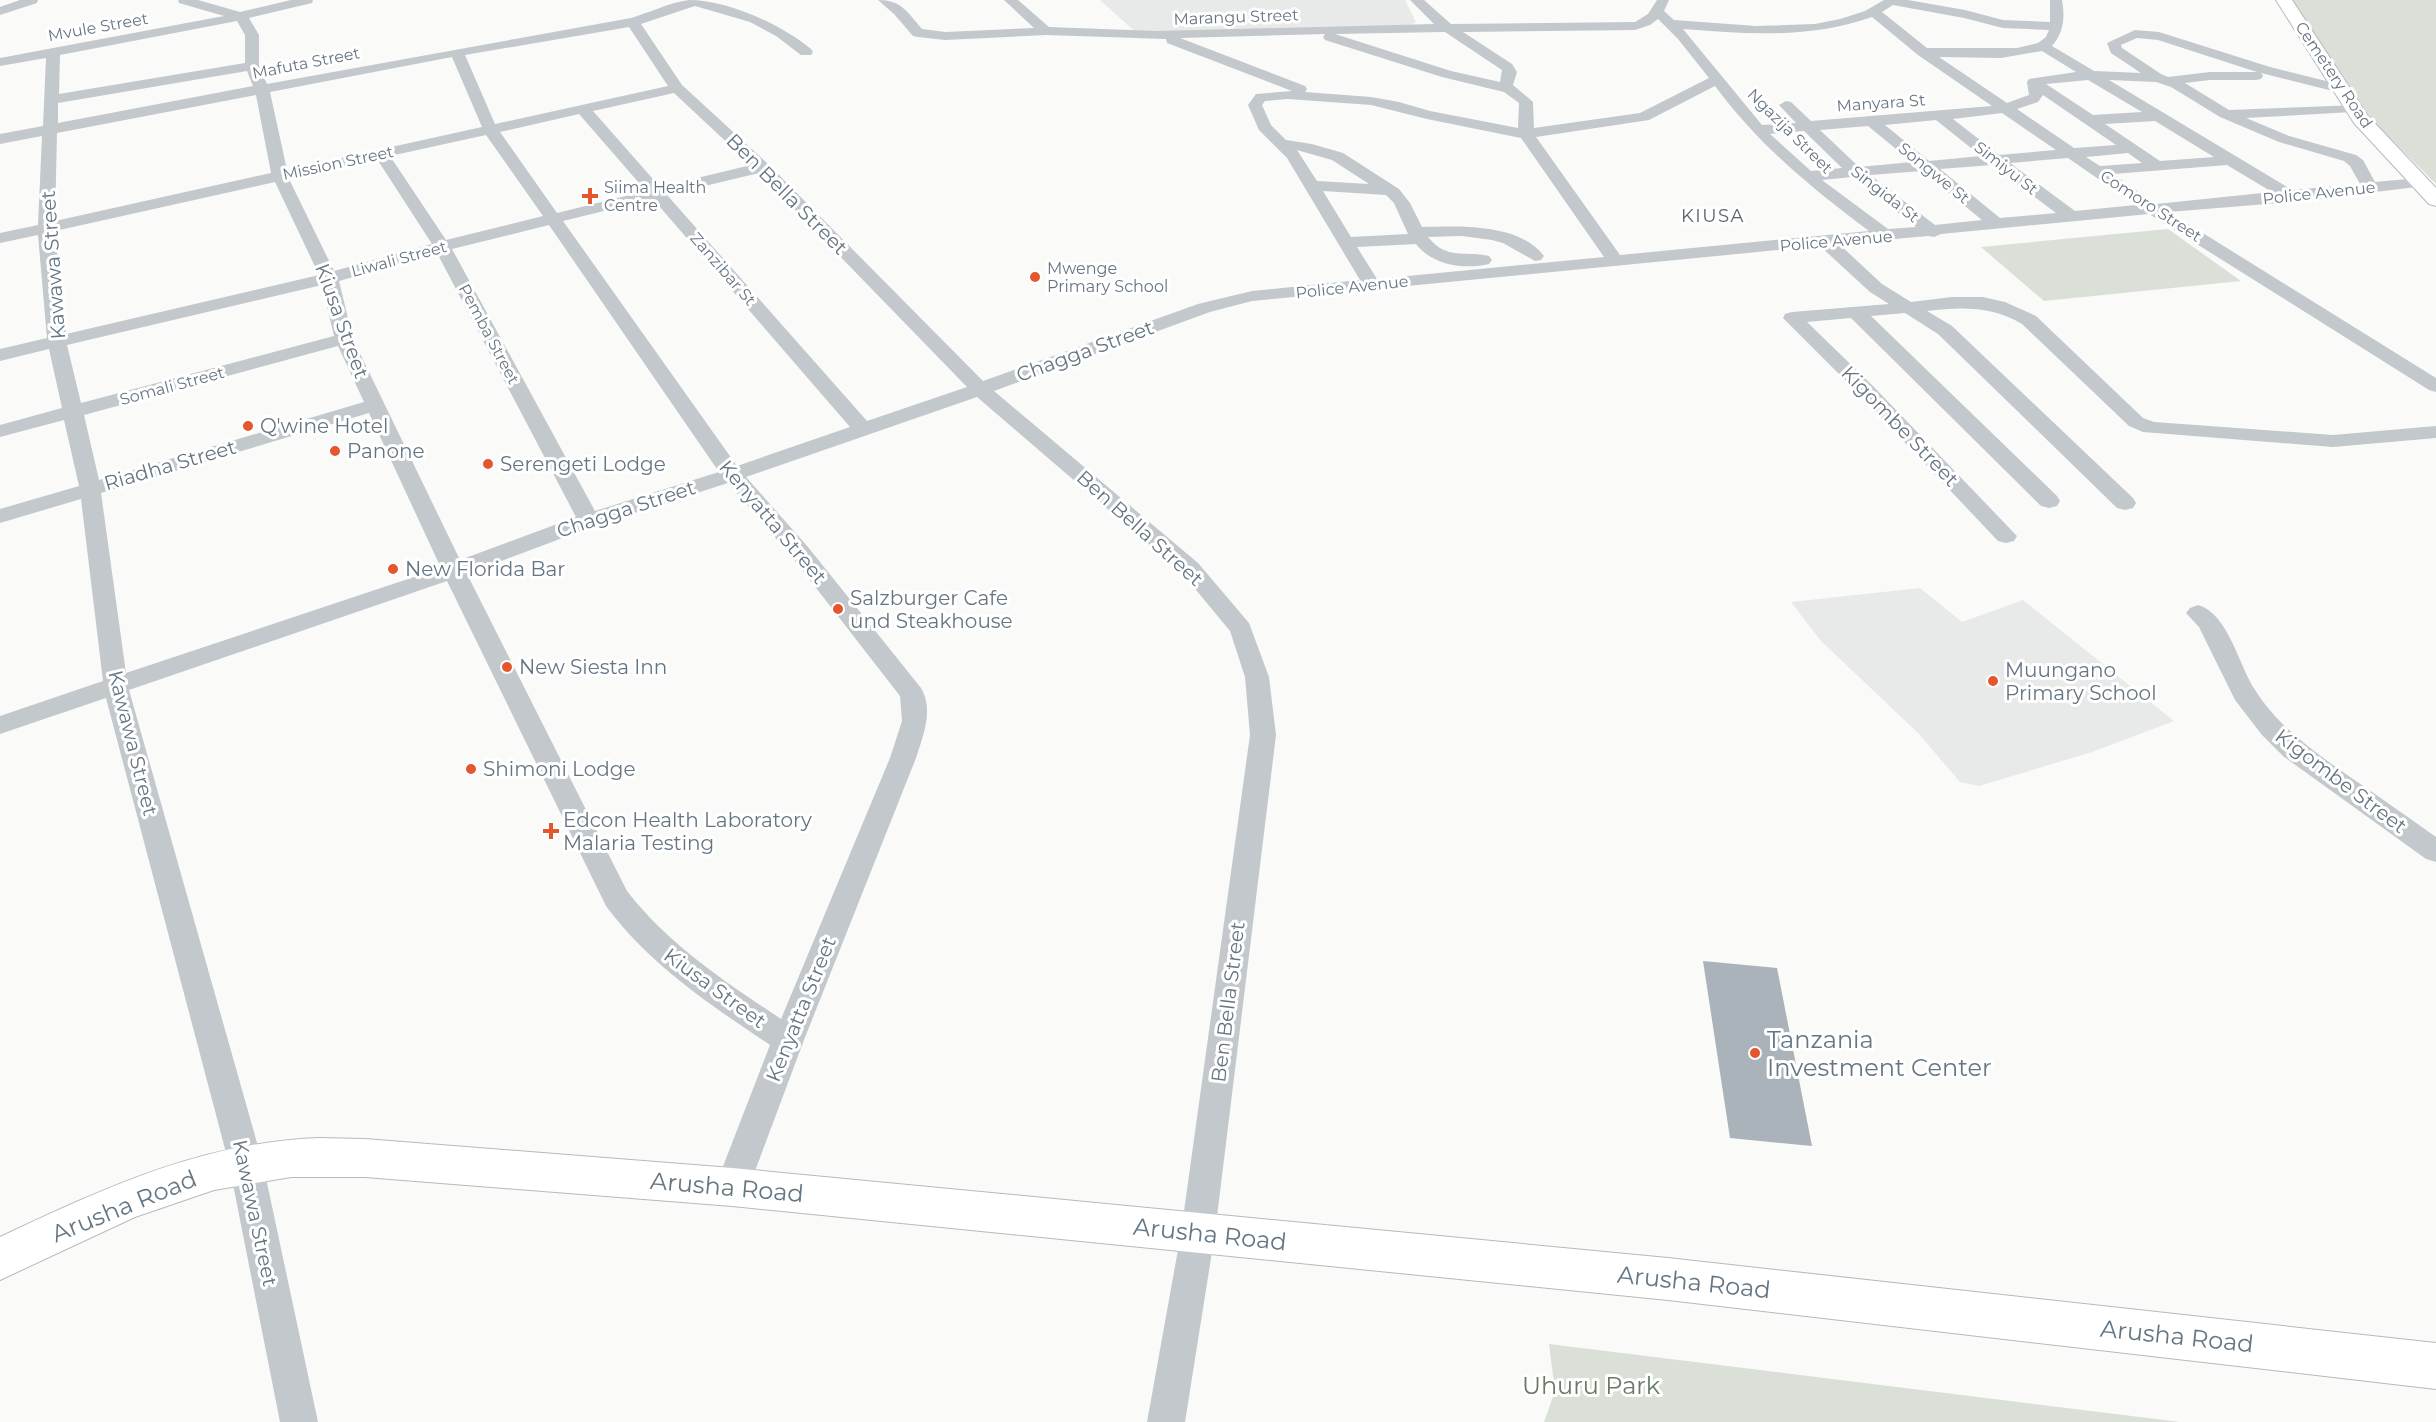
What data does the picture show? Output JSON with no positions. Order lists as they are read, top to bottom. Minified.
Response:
{"streets":{"main road":["Cemetery Road","Arusha Road"],"street":["Marangu Street","Mvule Street","Mafuta Street","Manyara St","Ngazija Street","Mission Street","Simiyu St","Songwe St","Police Avenue","Ben Bella Street","Singida St","Comoro Street","Liwali Street","Kawawa Street","Zanzibar St","Kiusa Street","Pemba Street","Chagga Street","Somali Street","Kigombe Street","Riadha Street","Kenyatta Street"]},"crossings":[["Marangu Street","Ngazija Street"],["Mvule Street","Kawawa Street"],["Mvule Street","Kiusa Street"],["Mafuta Street","Ben Bella Street"],["Mafuta Street","Kawawa Street"],["Mafuta Street","Kiusa Street"],["Mafuta Street","Kenyatta Street"],["Cemetery Road","Police Avenue"],["Manyara St","Ngazija Street"],["Manyara St","Simiyu St"],["Manyara St","Songwe St"],["Manyara St","Singida St"],["Manyara St","Comoro Street"],["Ngazija Street","Police Avenue"],["Mission Street","Ben Bella Street"],["Mission Street","Kawawa Street"],["Mission Street","Zanzibar St"],["Mission Street","Kiusa Street"],["Mission Street","Pemba Street"],["Mission Street","Kenyatta Street"],["Simiyu St","Police Avenue"],["Songwe St","Police Avenue"],["Police Avenue","Singida St"],["Police Avenue","Comoro Street"],["Police Avenue","Chagga Street"],["Ben Bella Street","Liwali Street"],["Ben Bella Street","Chagga Street"],["Ben Bella Street","Arusha Road"],["Liwali Street","Kawawa Street"],["Liwali Street","Zanzibar St"],["Liwali Street","Kiusa Street"],["Liwali Street","Pemba Street"],["Liwali Street","Kenyatta Street"],["Kawawa Street","Chagga Street"],["Kawawa Street","Somali Street"],["Kawawa Street","Riadha Street"],["Kawawa Street","Arusha Road"],["Zanzibar St","Chagga Street"],["Kiusa Street","Chagga Street"],["Kiusa Street","Somali Street"],["Kiusa Street","Riadha Street"],["Kiusa Street","Kenyatta Street"],["Pemba Street","Chagga Street"],["Chagga Street","Kenyatta Street"],["Kenyatta Street","Arusha Road"]],"districts":["KIUSA"],"parks":["Uhuru Park"],"places":{"health":["Siima Health Centre","Edcon Health Laboratory Malaria Testing"],"other":["Mwenge Primary School","Q'wine Hotel","Panone","Serengeti Lodge","New Florida Bar","Salzburger Cafe und Steakhouse","New Siesta Inn","Muungano Primary School","Shimoni Lodge","Tanzania Investment Center"]}}
